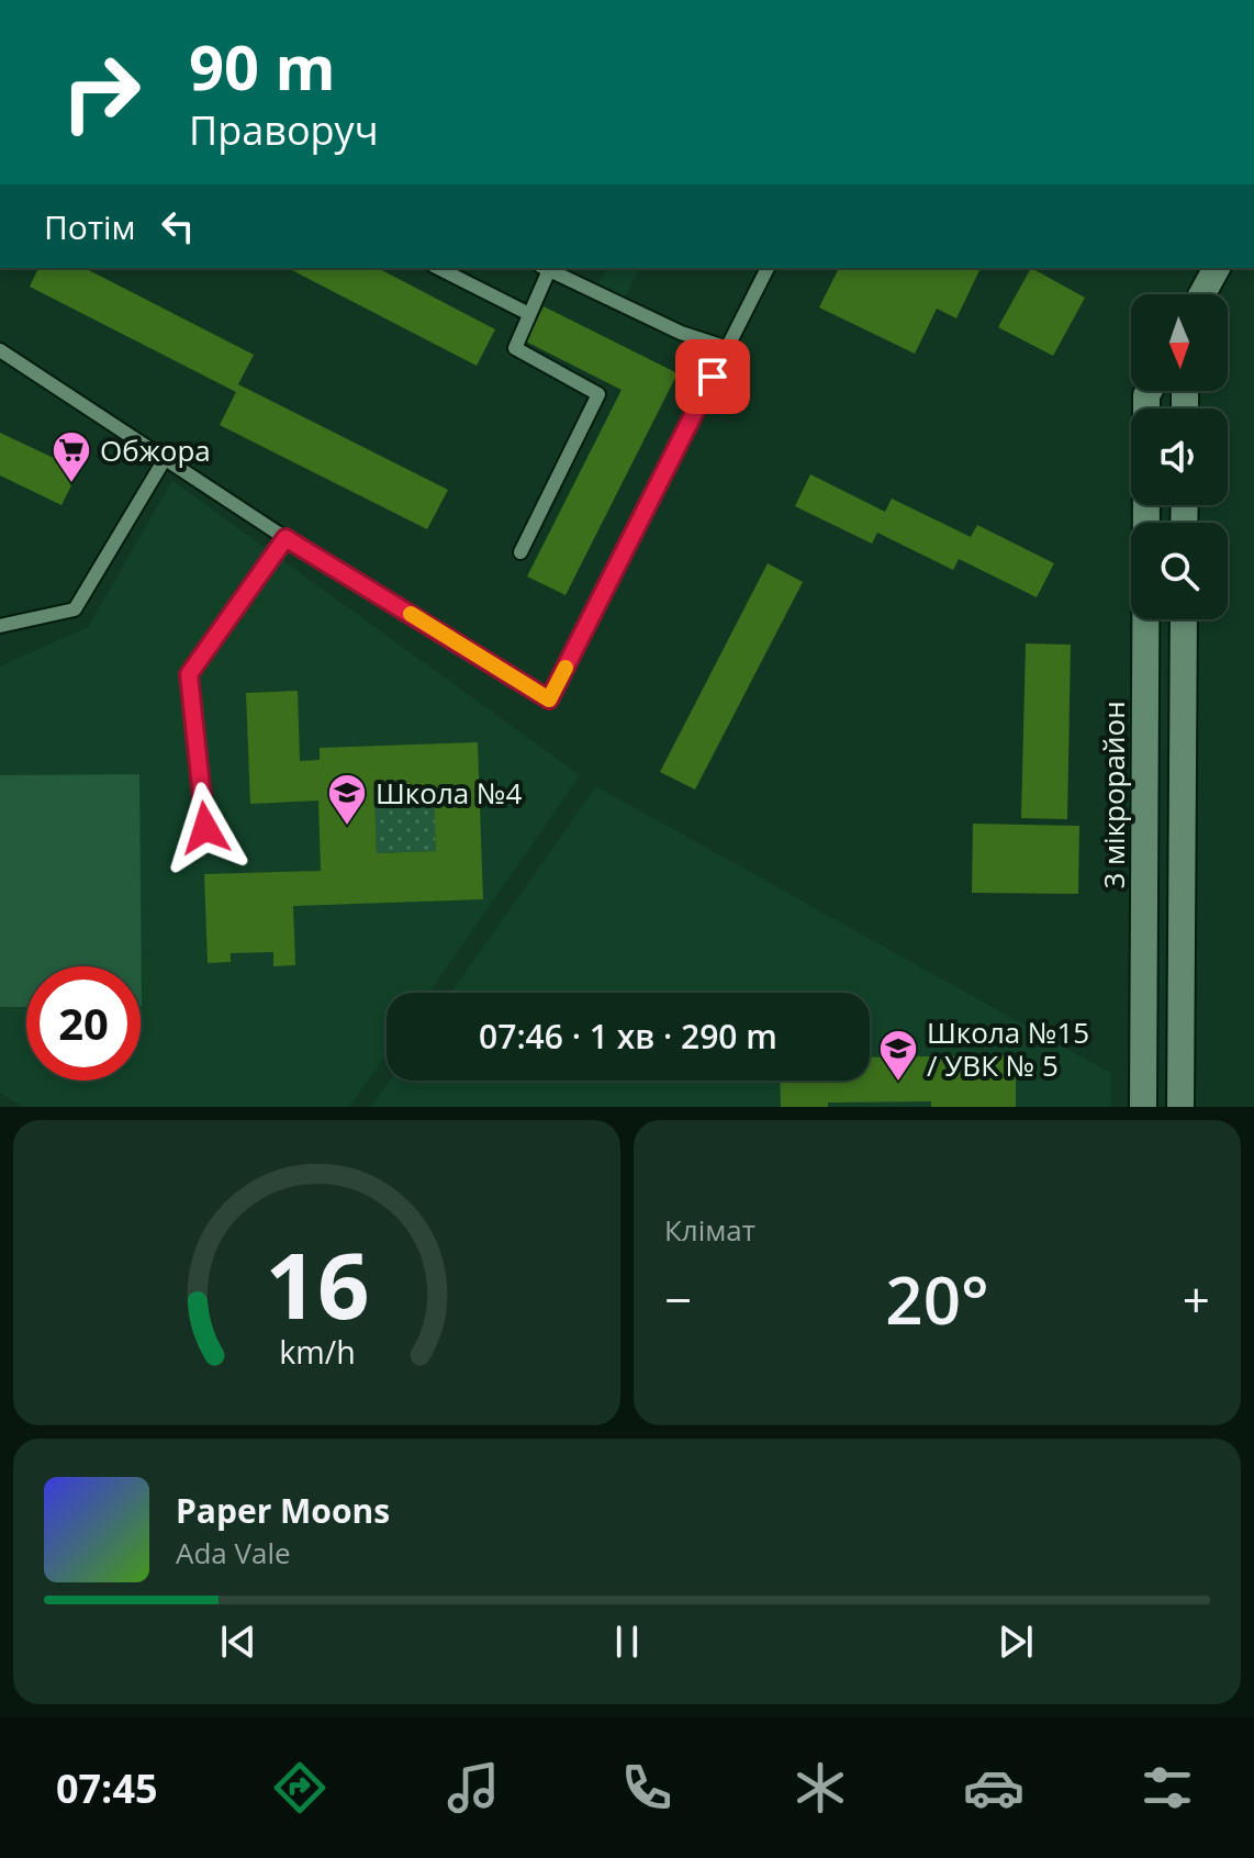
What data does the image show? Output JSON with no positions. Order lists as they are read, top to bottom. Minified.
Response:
{"streets":{"street":["3 мікрорайон"]},"places":{"supermarket":["Обжора"],"school or university":["Школа №4","Школа №15 / УВК № 5"]},"north":"bottom","page":{"turn":["90 m","Праворуч"],"then":"Потім","limit":"20","trip":"07:46 · 1 хв · 290 m","tile":"Клімат","heat":["−","20°","+"],"song":["Paper Moons","Ada Vale"],"tabs":"07:45","gauge":["16","km/h"]}}
